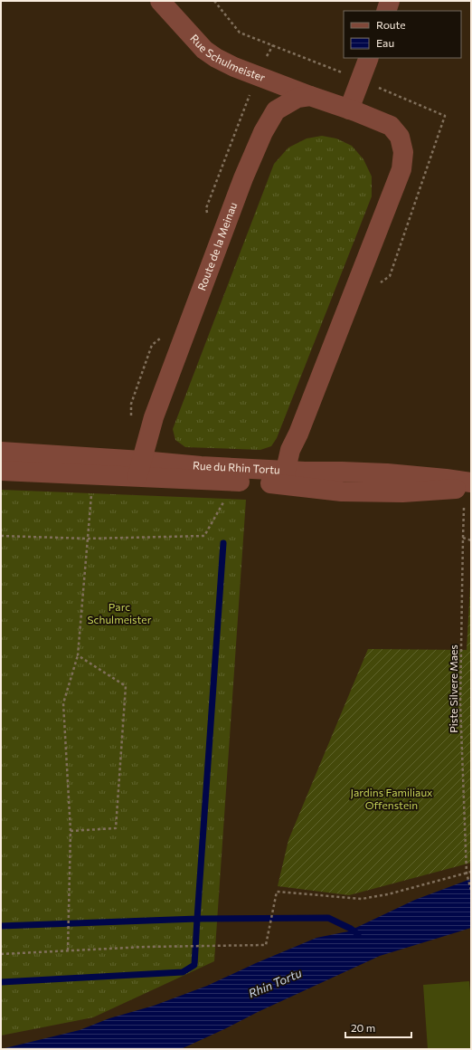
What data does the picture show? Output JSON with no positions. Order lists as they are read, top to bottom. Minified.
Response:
{"streets":{"street":["Rue Schulmeister","Route de la Meinau","Rue du Rhin Tortu"],"path":["Piste Silvere Maes"]},"crossings":[["Rue Schulmeister","Route de la Meinau"],["Route de la Meinau","Rue du Rhin Tortu"],["Rue du Rhin Tortu","Piste Silvere Maes"]],"water":["Rhin Tortu"],"parks":["Parc Schulmeister","Jardins Familiaux Offenstein"],"legend":["Route","Eau"],"scale_bar":"20 m"}
